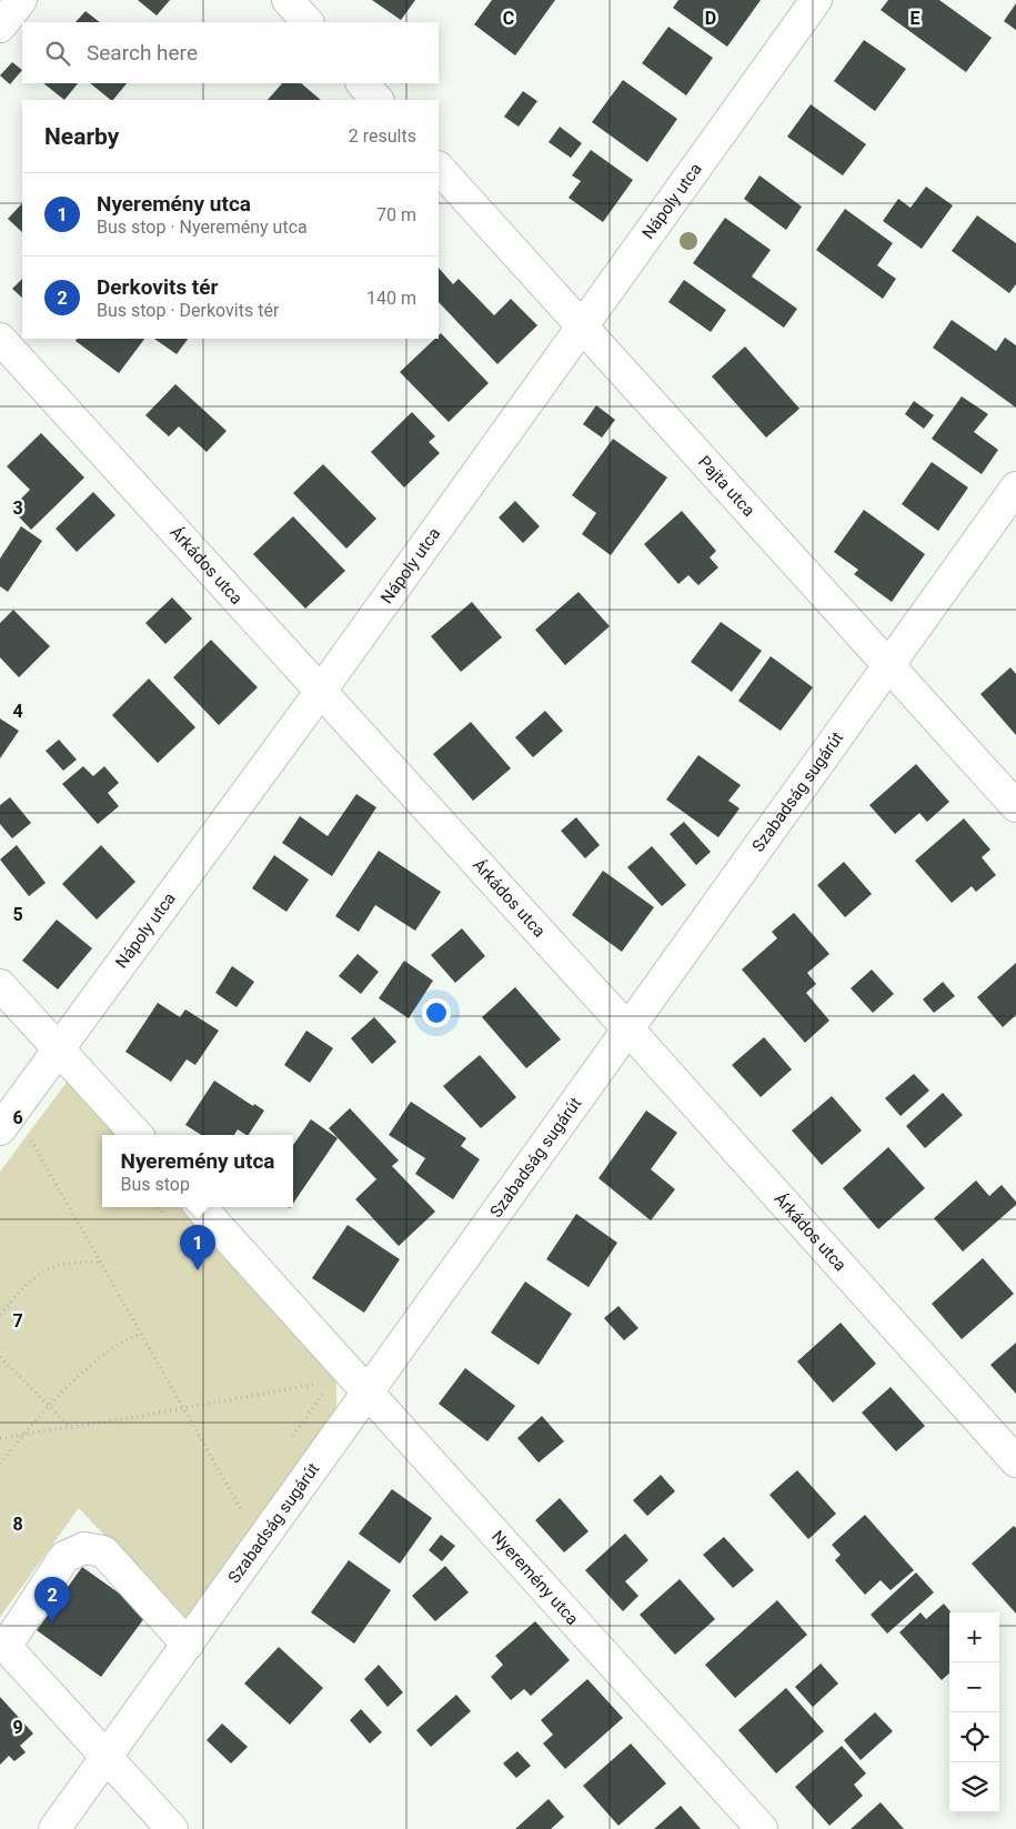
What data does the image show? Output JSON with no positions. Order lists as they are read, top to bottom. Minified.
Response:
{"streets":{"street":["Nápoly utca","Pajta utca","Árkádos utca","Szabadság sugárút","Nyeremény utca"]},"crossings":[["Nápoly utca","Pajta utca"],["Nápoly utca","Árkádos utca"],["Pajta utca","Szabadság sugárút"],["Árkádos utca","Szabadság sugárút"],["Szabadság sugárút","Nyeremény utca"]],"page":{"search":"Search here","heading":["Nearby","2 results"],"list":[{"mark":"1","name":"Nyeremény utca","note":"Bus stop · Nyeremény utca","value":"70 m"},{"mark":"2","name":"Derkovits tér","note":"Bus stop · Derkovits tér","value":"140 m"}],"popup":["Nyeremény utca","Bus stop"],"pins":["1","2"],"map_buttons":["+","−"]},"grid":{"columns":["C","D","E"],"rows":["3","4","5","6","7","8","9"]}}
